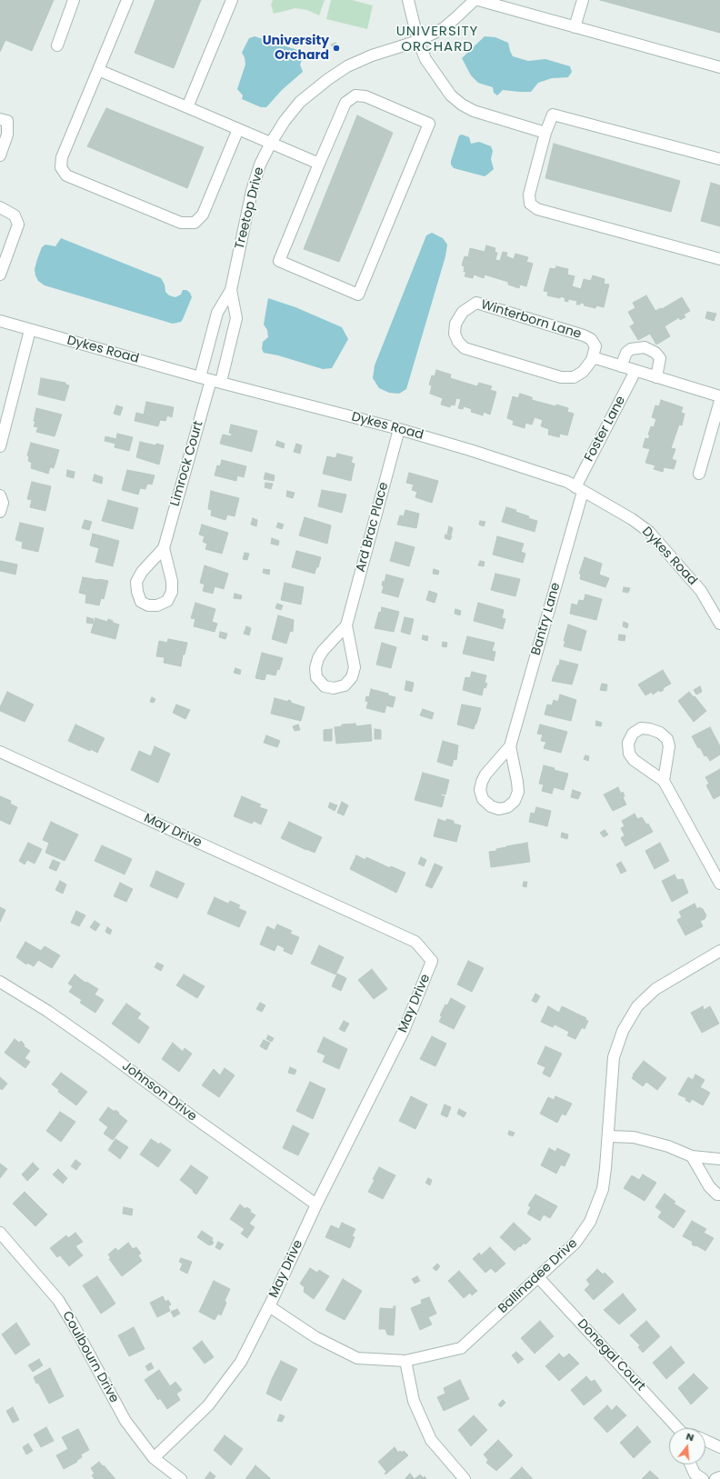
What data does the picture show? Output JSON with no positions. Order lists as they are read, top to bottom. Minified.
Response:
{"streets":{"street":["Treetop Drive","Winterborn Lane","Dykes Road","Foster Lane","Limrock Court","Ard Brac Place","Bantry Lane","May Drive","Johnson Drive","Ballinadee Drive","Donegal Court","Coulbourn Drive"]},"crossings":[["Treetop Drive","Dykes Road"],["Treetop Drive","Limrock Court"],["Dykes Road","Foster Lane"],["Dykes Road","Limrock Court"],["Dykes Road","Ard Brac Place"],["Dykes Road","Bantry Lane"],["Foster Lane","Bantry Lane"],["May Drive","Johnson Drive"],["May Drive","Ballinadee Drive"],["May Drive","Coulbourn Drive"],["Ballinadee Drive","Donegal Court"]],"districts":["UNIVERSITY ORCHARD"],"places":["University Orchard"],"north":"top"}
